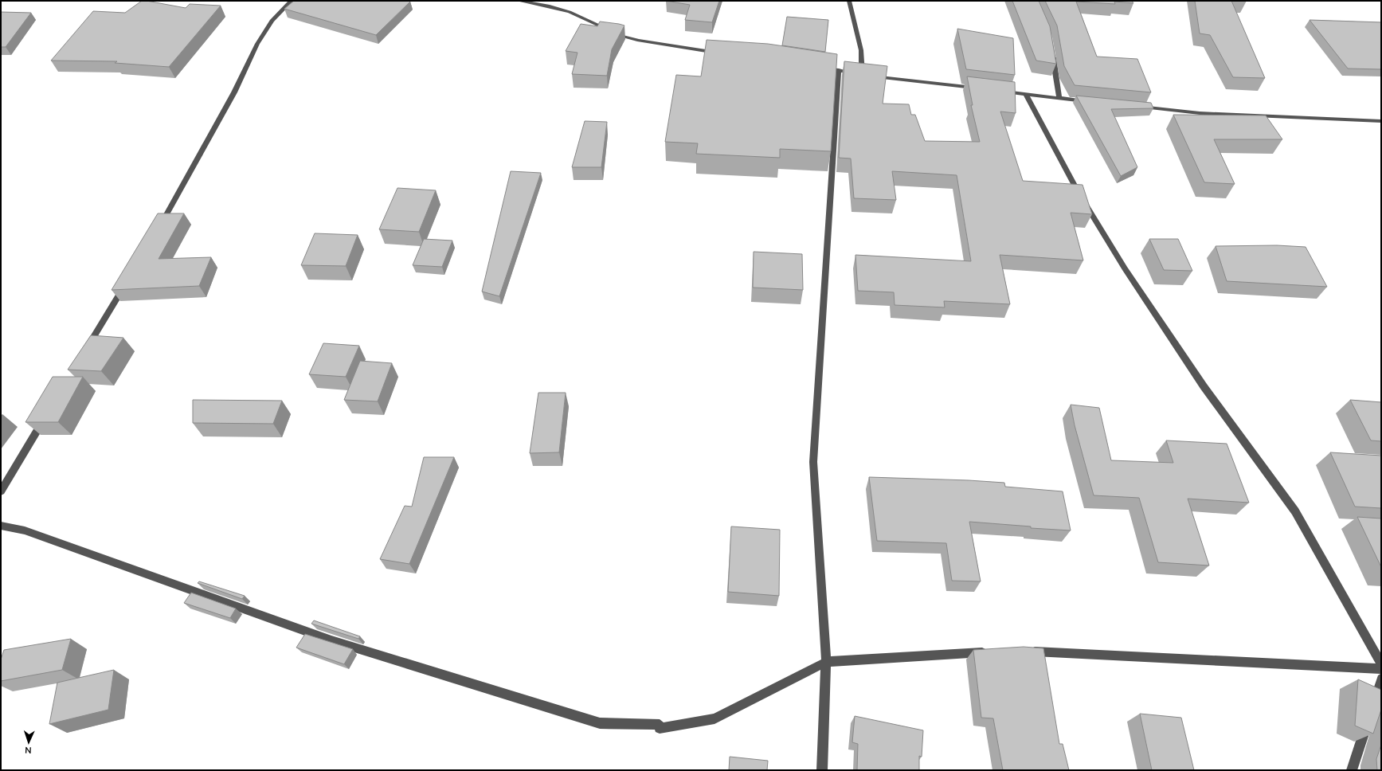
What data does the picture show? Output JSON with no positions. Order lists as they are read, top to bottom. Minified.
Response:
{"north":"bottom"}
